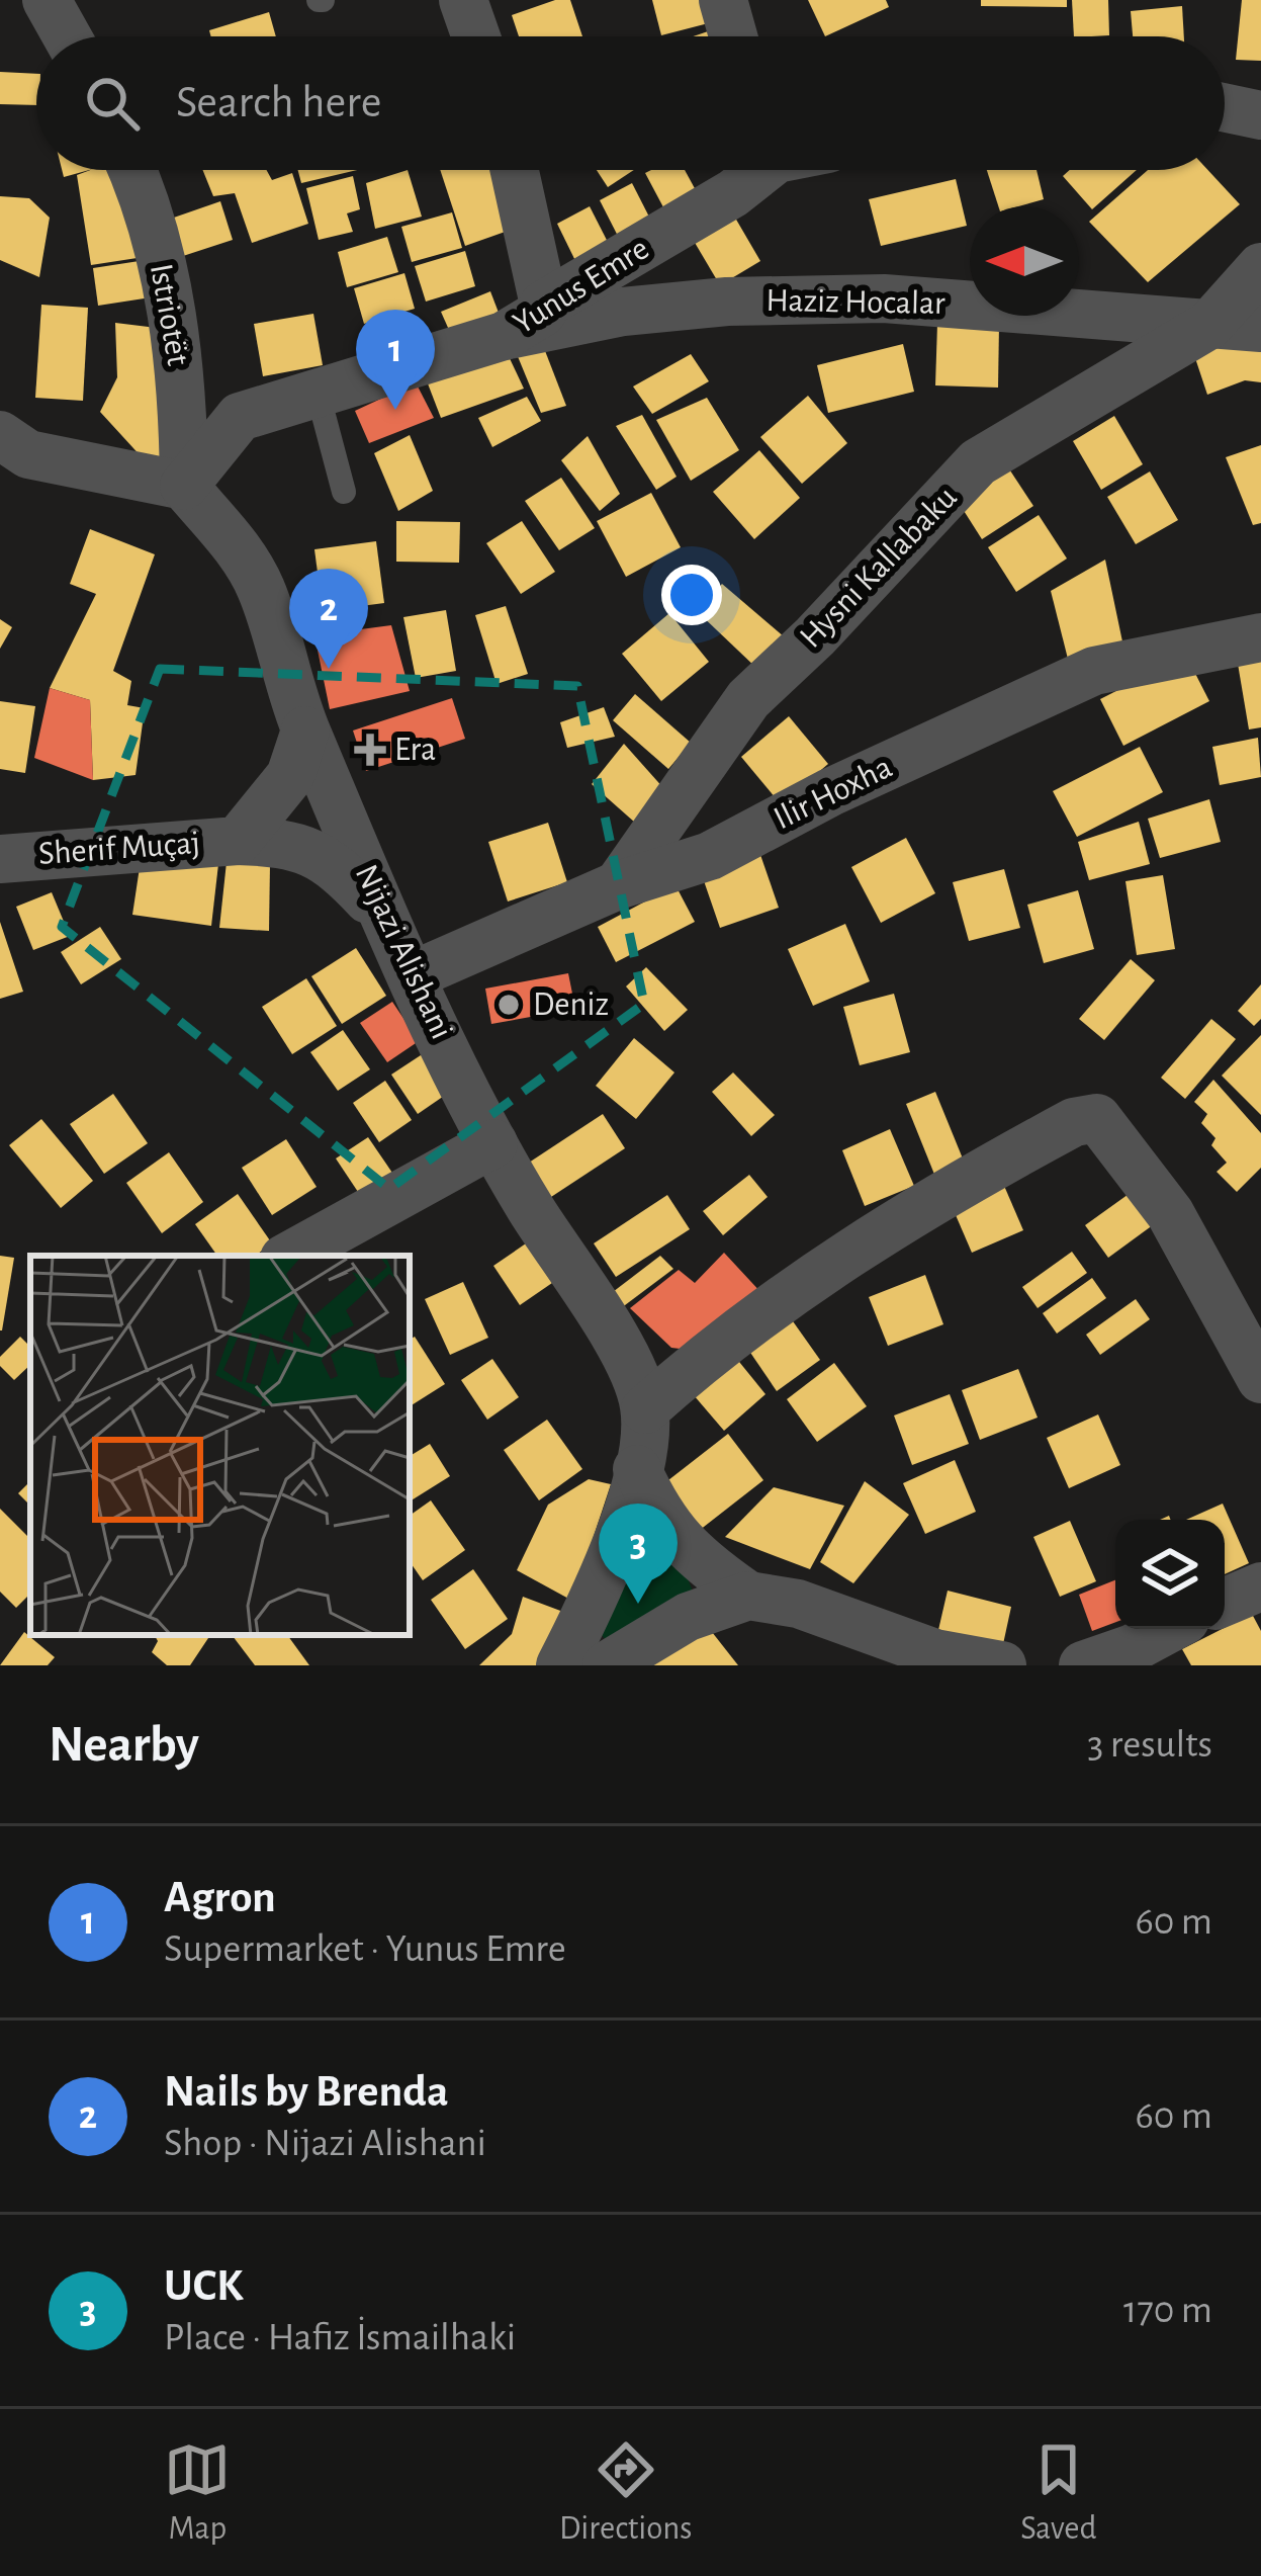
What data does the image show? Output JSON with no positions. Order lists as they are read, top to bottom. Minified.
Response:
{"streets":{"street":["Yunus Emre","Haziz Hocalar","Istriotët","Hysni Kallabaku","Ilir Hoxha","Sherif Muçaj","Nijazi Alishani"]},"crossings":[["Yunus Emre","Haziz Hocalar"],["Yunus Emre","Istriotët"],["Yunus Emre","Nijazi Alishani"],["Haziz Hocalar","Hysni Kallabaku"],["Istriotët","Nijazi Alishani"],["Hysni Kallabaku","Ilir Hoxha"],["Ilir Hoxha","Nijazi Alishani"],["Sherif Muçaj","Nijazi Alishani"]],"places":{"health":["Era"],"other":["Deniz"]},"north":"left","page":{"search":"Search here","pins":["1","2","3"],"heading":["Nearby","3 results"],"list":[{"mark":"1","name":"Agron","note":"Supermarket · Yunus Emre","value":"60 m"},{"mark":"2","name":"Nails by Brenda","note":"Shop · Nijazi Alishani","value":"60 m"},{"mark":"3","name":"UCK","note":"Place · Hafiz İsmai̇lhaki","value":"170 m"}],"nav":["Map","Directions","Saved"]}}
